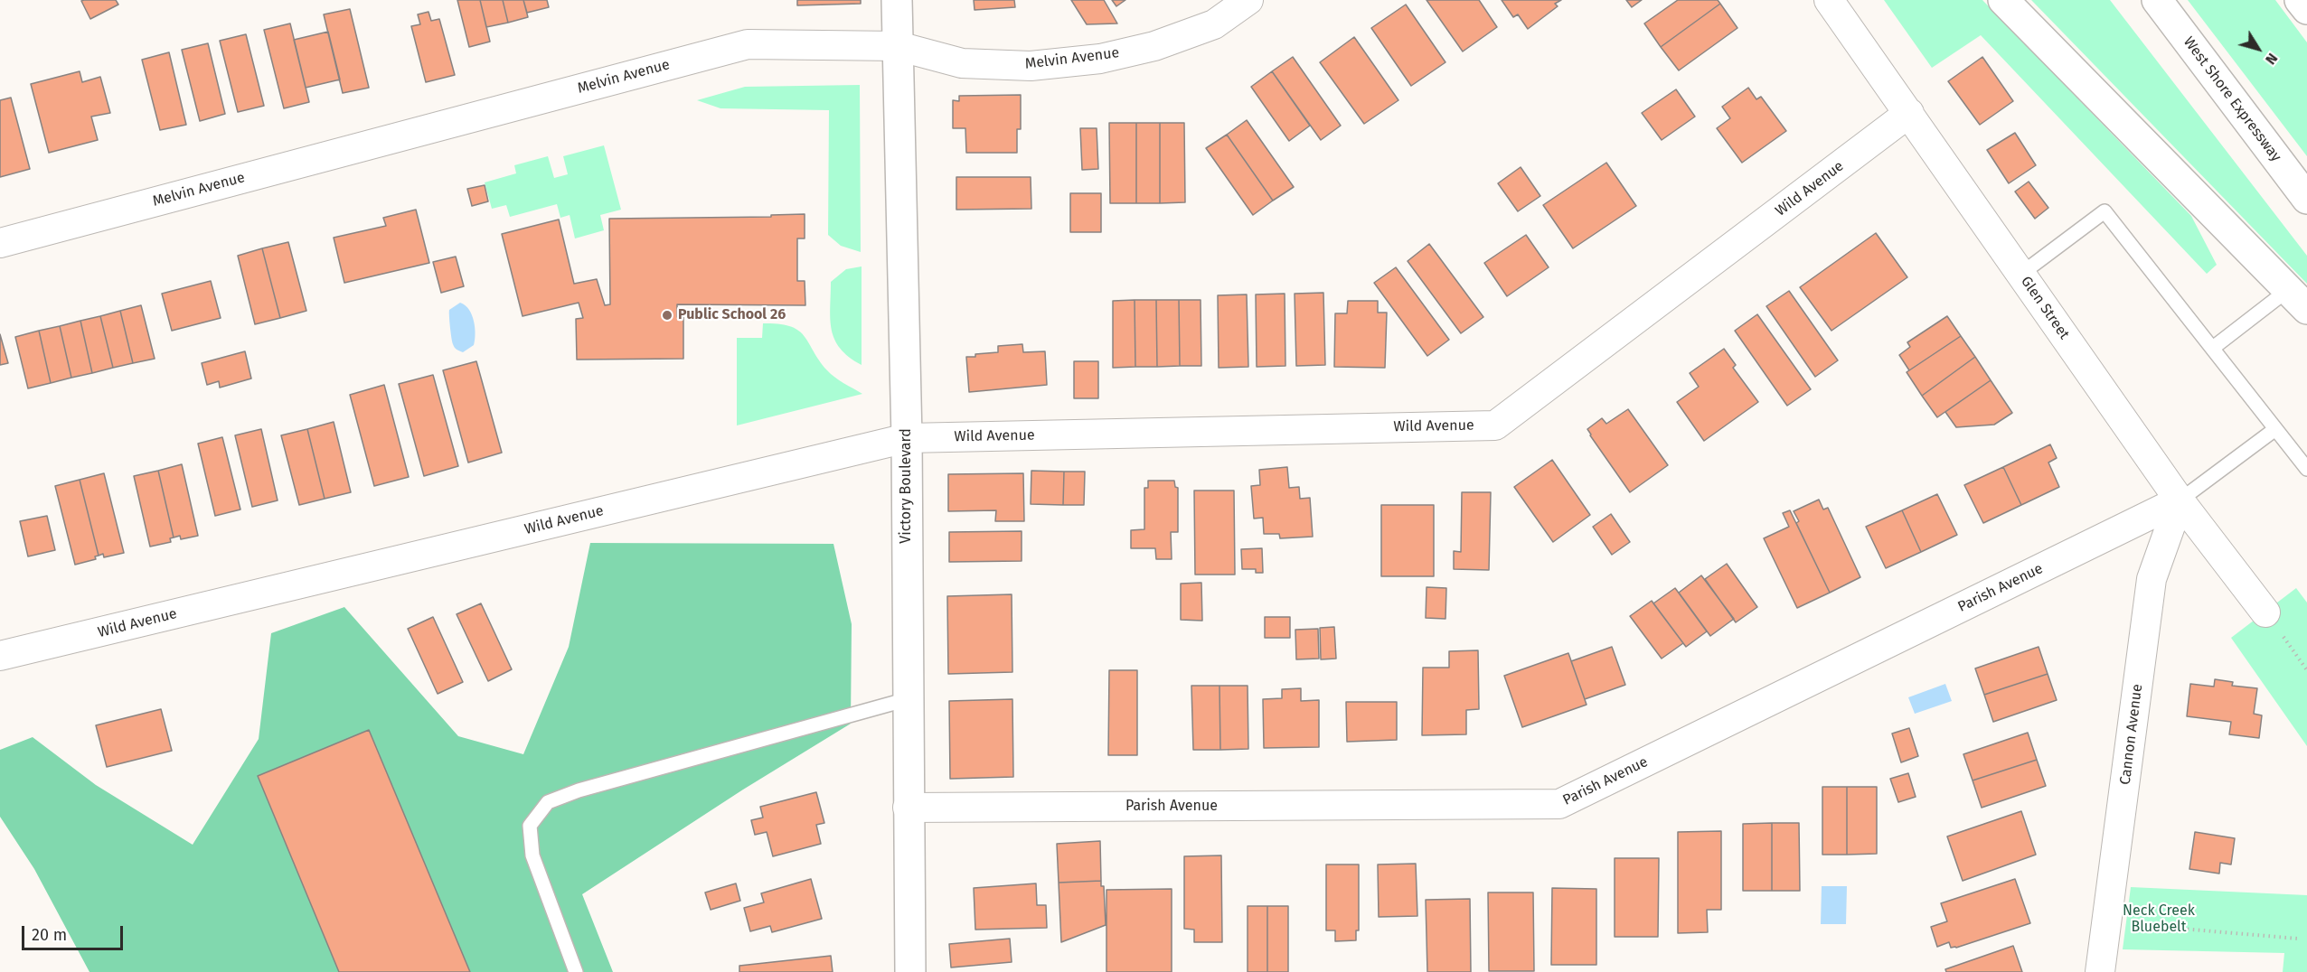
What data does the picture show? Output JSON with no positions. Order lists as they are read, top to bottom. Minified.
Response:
{"streets":{"main road":["West Shore Expressway","Victory Boulevard"],"street":["Melvin Avenue","Wild Avenue","Glen Street","Parish Avenue","Cannon Avenue"]},"crossings":[["Melvin Avenue","Victory Boulevard"],["Wild Avenue","Glen Street"],["Wild Avenue","Victory Boulevard"],["Glen Street","Parish Avenue"],["Glen Street","Cannon Avenue"],["Victory Boulevard","Parish Avenue"],["Parish Avenue","Cannon Avenue"]],"parks":["Neck Creek Bluebelt"],"places":["Public School 26"],"scale_bar":"20 m","north":"bottom right"}
